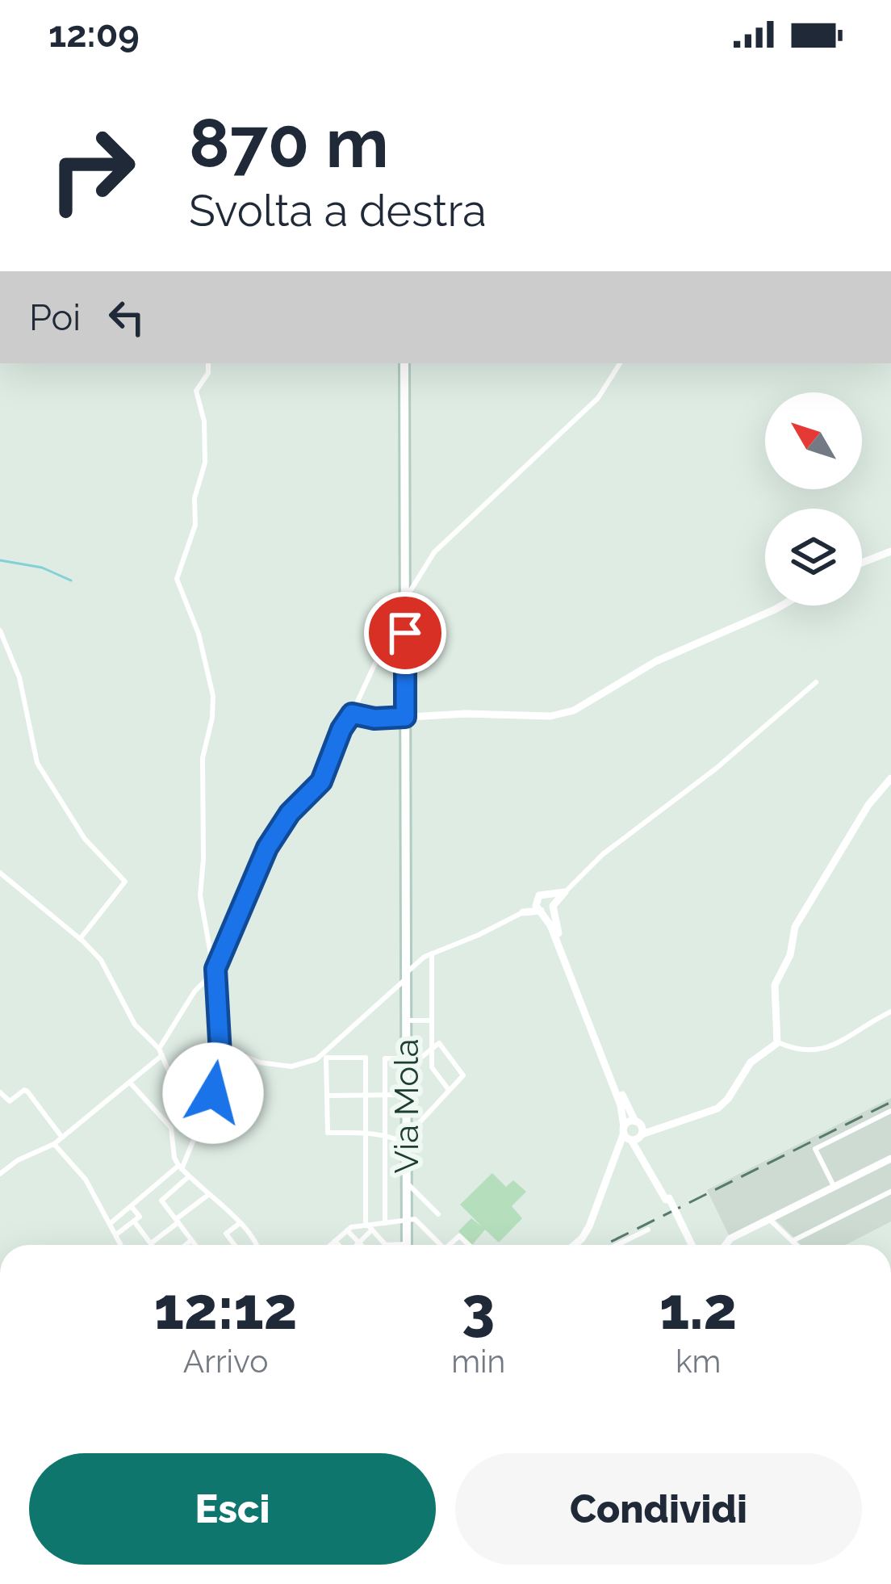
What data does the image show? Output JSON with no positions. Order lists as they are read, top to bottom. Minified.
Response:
{"streets":{"main road":["Via Mola"]},"north":"top left","page":{"status":"12:09","turn":["870 m","Svolta a destra"],"then":"Poi","eta":["12:12","Arrivo","3","min","1.2","km"],"buttons":["Esci","Condividi"]}}
